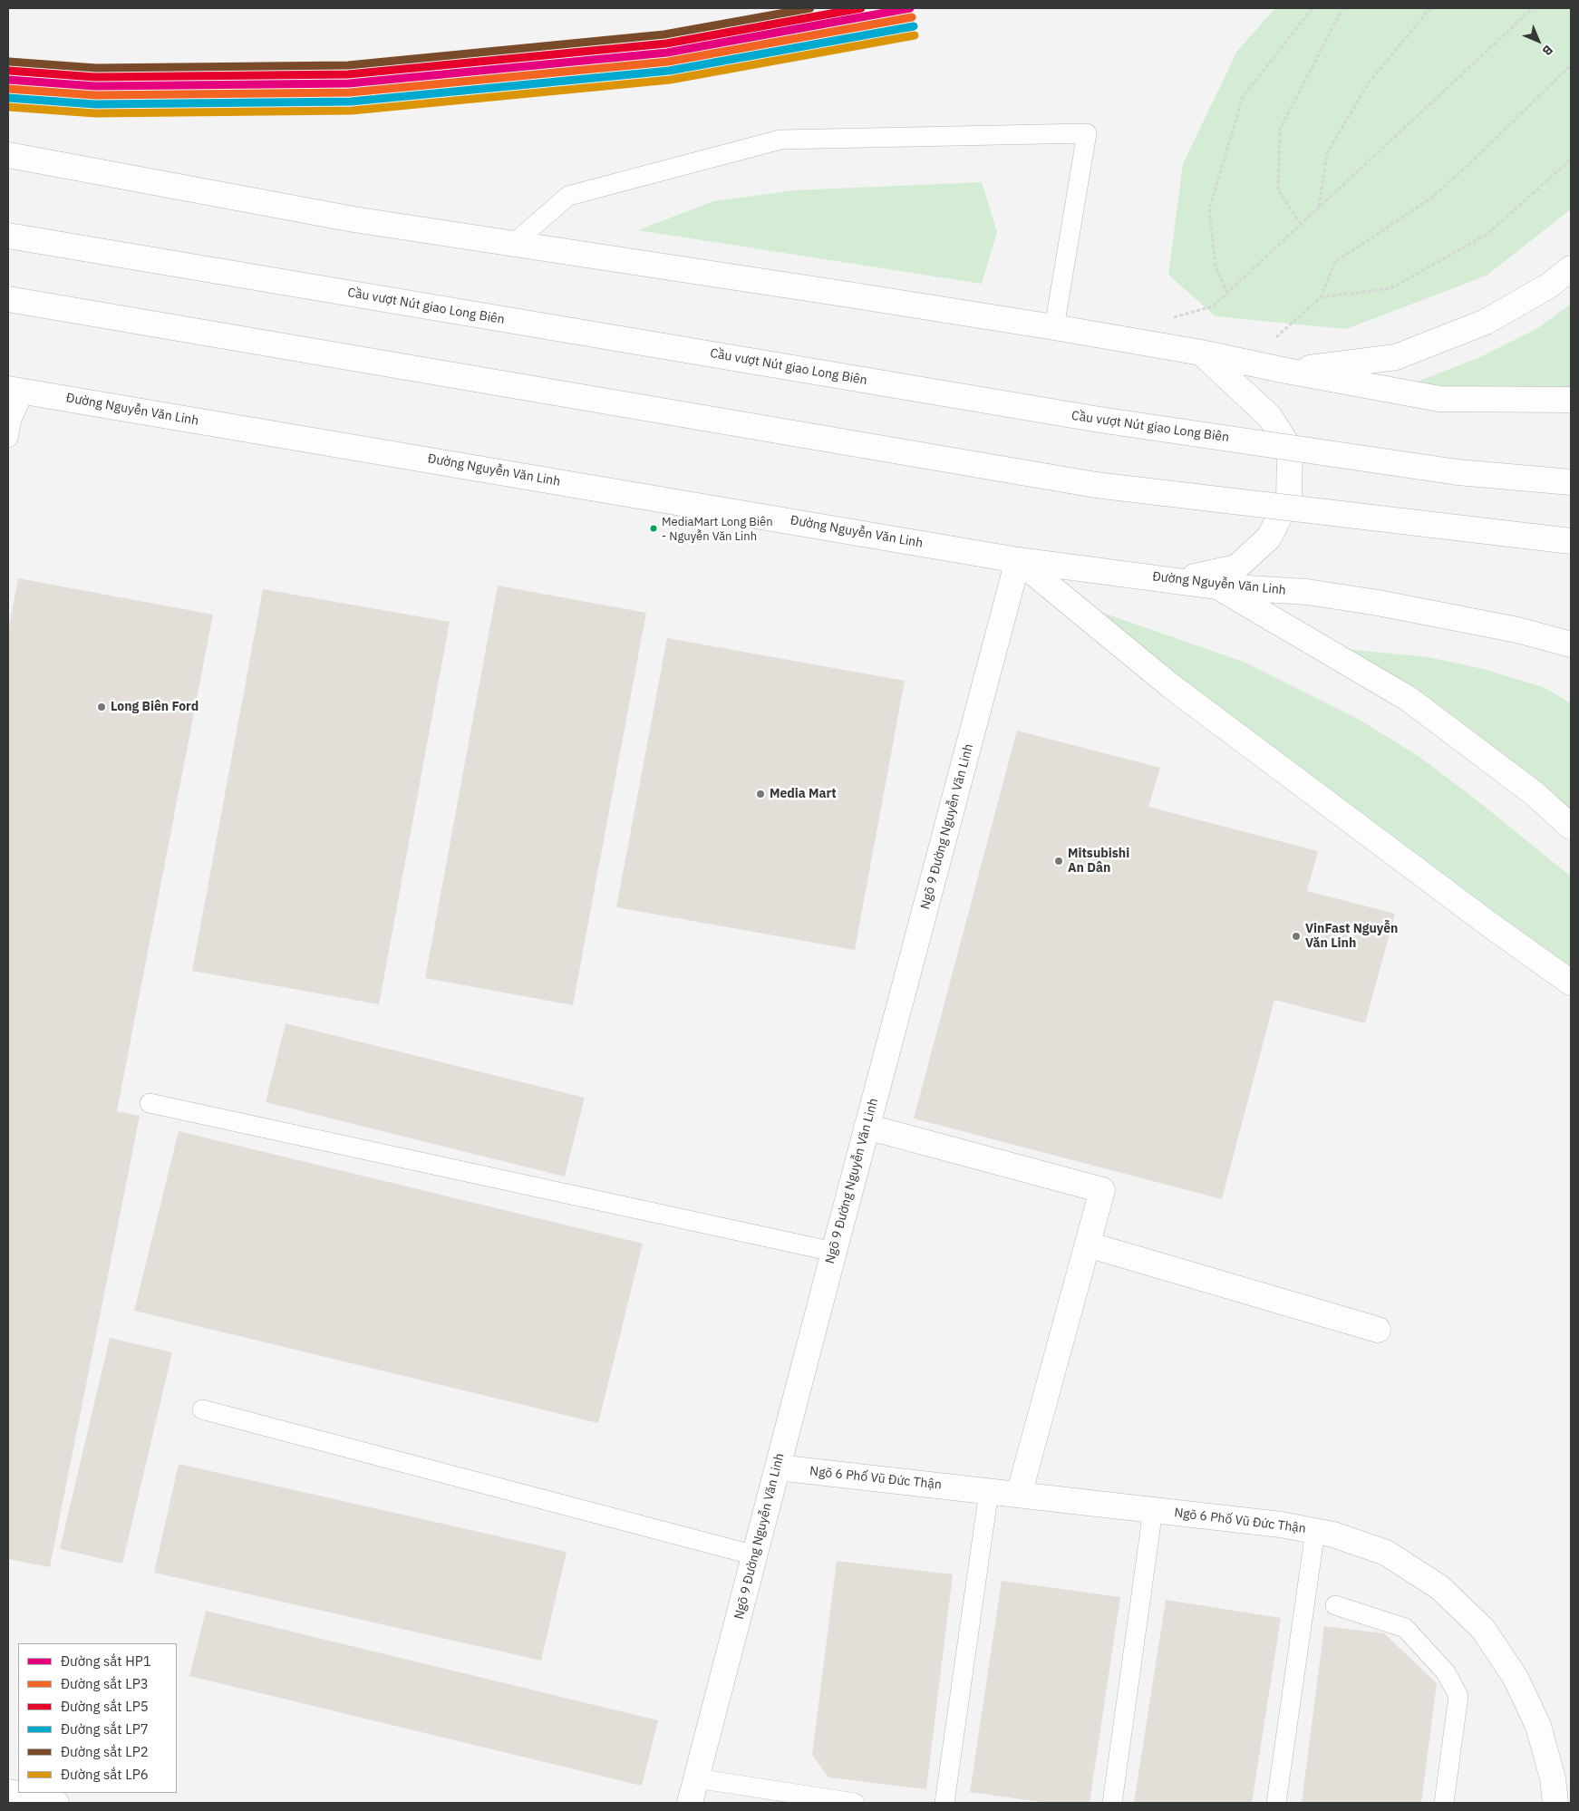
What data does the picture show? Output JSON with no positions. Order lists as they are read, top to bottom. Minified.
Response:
{"streets":{"main road":["Cầu vượt Nút giao Long Biên","Đường Nguyễn Văn Linh","Ngõ 9 Đường Nguyễn Văn Linh","Ngõ 6 Phố Vũ Đức Thận"]},"crossings":[["Đường Nguyễn Văn Linh","Ngõ 9 Đường Nguyễn Văn Linh"],["Ngõ 9 Đường Nguyễn Văn Linh","Ngõ 6 Phố Vũ Đức Thận"]],"places":["MediaMart Long Biên - Nguyễn Văn Linh","Long Biên Ford","Media Mart","Mitsubishi An Dân","VinFast Nguyễn Văn Linh"],"lines":["rail line HP1","rail line LP5","rail line LP2","rail line LP3","rail line LP7","rail line LP6"],"legend":["Đường sắt HP1","Đường sắt LP3","Đường sắt LP5","Đường sắt LP7","Đường sắt LP2","Đường sắt LP6"],"north":"bottom right"}
